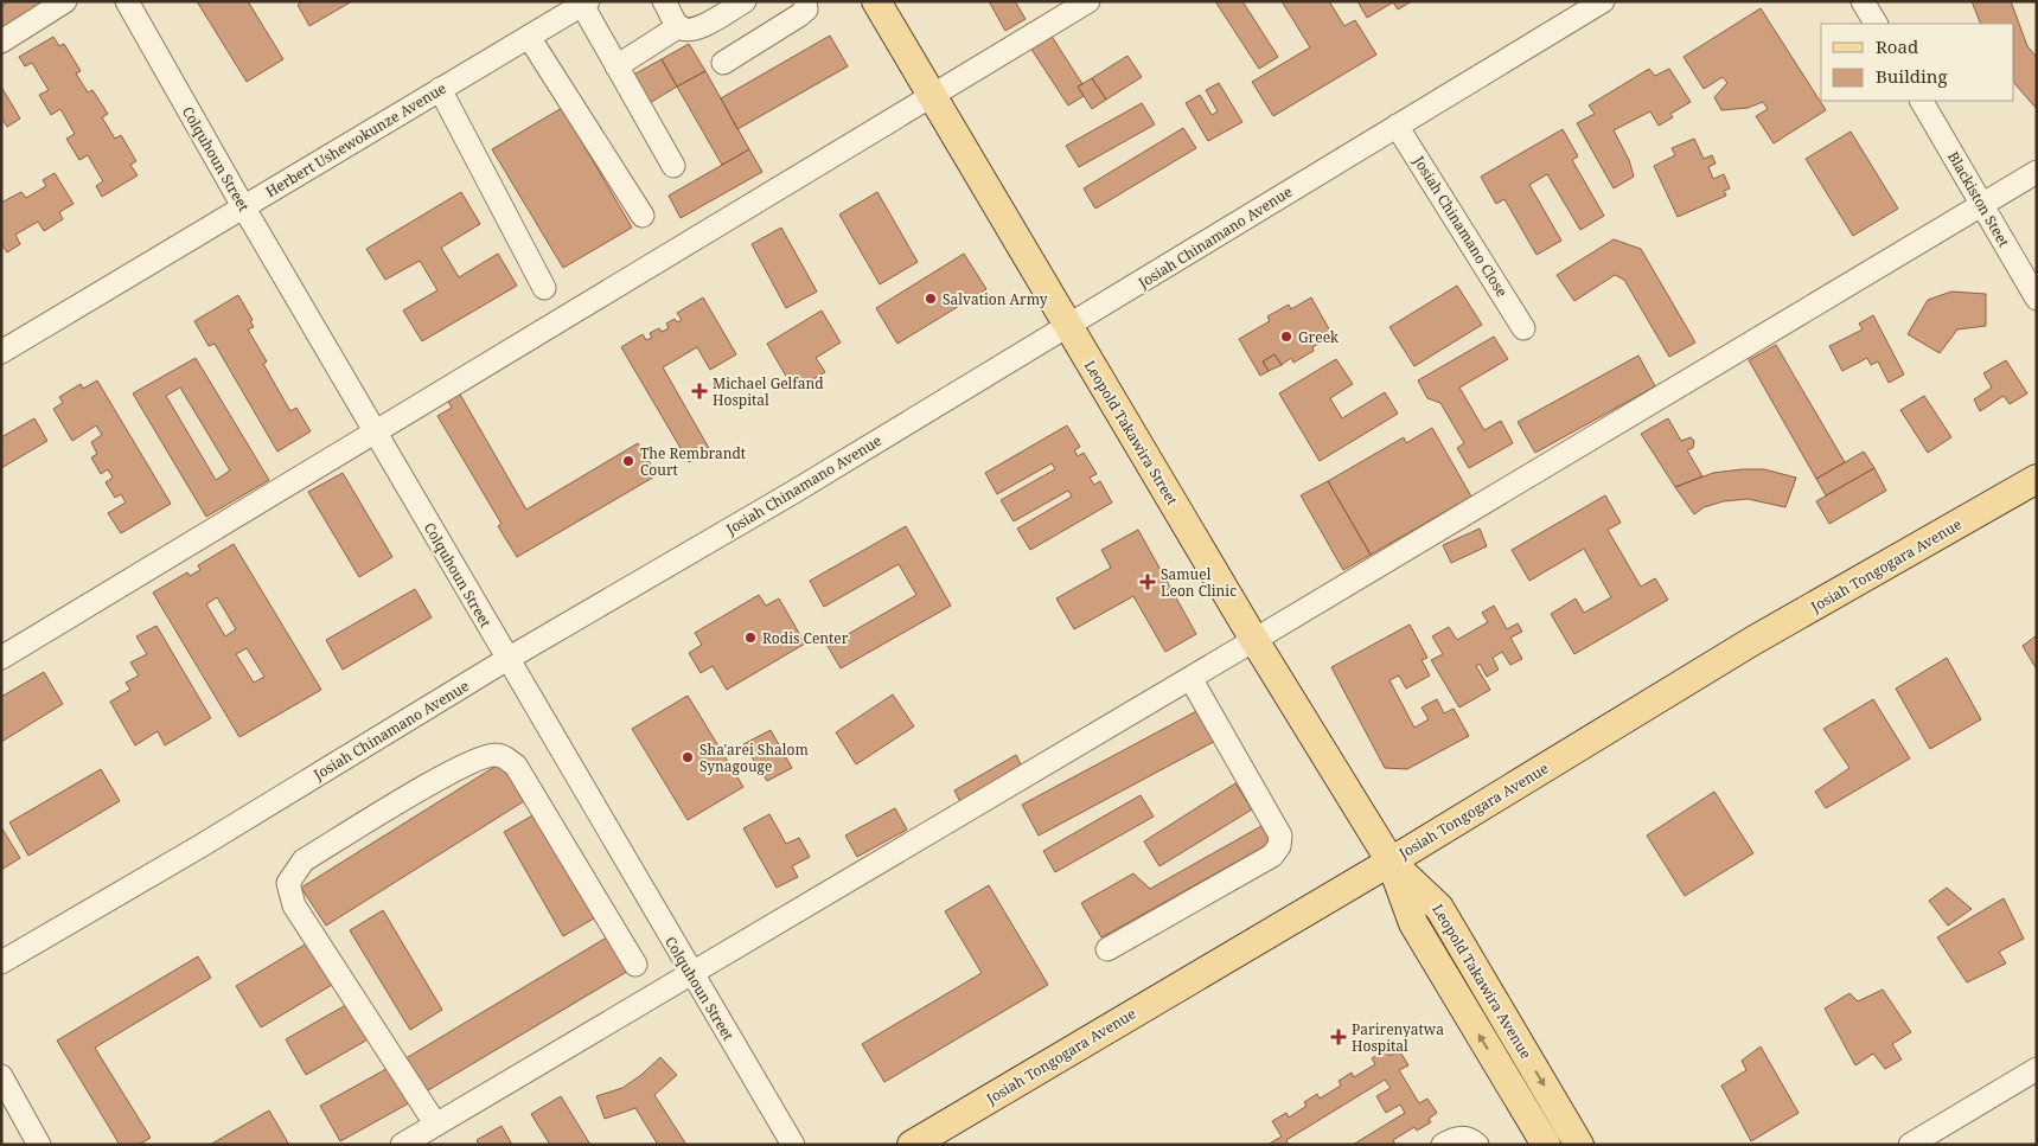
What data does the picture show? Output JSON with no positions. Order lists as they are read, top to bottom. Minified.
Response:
{"streets":{"main road":["Leopold Takawira Street","Josiah Tongogara Avenue","Leopold Takawira Avenue"],"street":["Herbert Ushewokunze Avenue","Colquhoun Street","Blackiston Steet","Josiah Chinamano Close","Josiah Chinamano Avenue"]},"crossings":[["Herbert Ushewokunze Avenue","Colquhoun Street"],["Colquhoun Street","Josiah Chinamano Avenue"],["Josiah Chinamano Close","Josiah Chinamano Avenue"],["Josiah Chinamano Avenue","Leopold Takawira Street"],["Leopold Takawira Street","Josiah Tongogara Avenue"],["Leopold Takawira Street","Leopold Takawira Avenue"],["Josiah Tongogara Avenue","Leopold Takawira Avenue"]],"places":{"other":["Salvation Army","Greek","The Rembrandt Court","Rodis Center","Sha'arei Shalom Synagouge"],"health":["Michael Gelfand Hospital","Samuel Leon Clinic","Parirenyatwa Hospital"]},"legend":["Road","Building"]}
